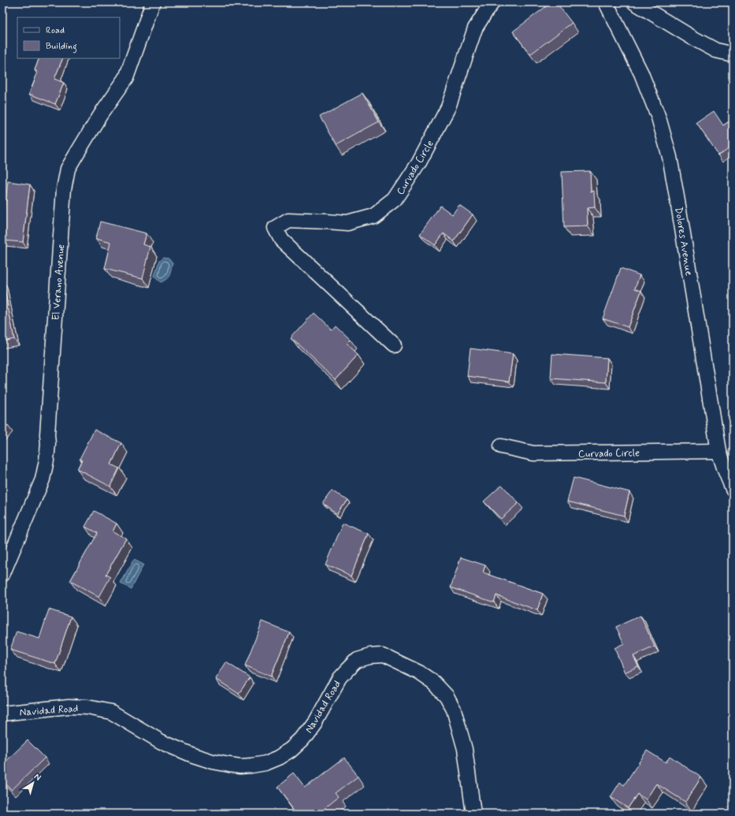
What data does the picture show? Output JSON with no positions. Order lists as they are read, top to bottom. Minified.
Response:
{"streets":{"street":["Curvado Circle","Dolores Avenue","El Verano Avenue","Navidad Road"]},"crossings":[["Curvado Circle","Dolores Avenue"]],"legend":["Road","Building"],"north":"top right"}
